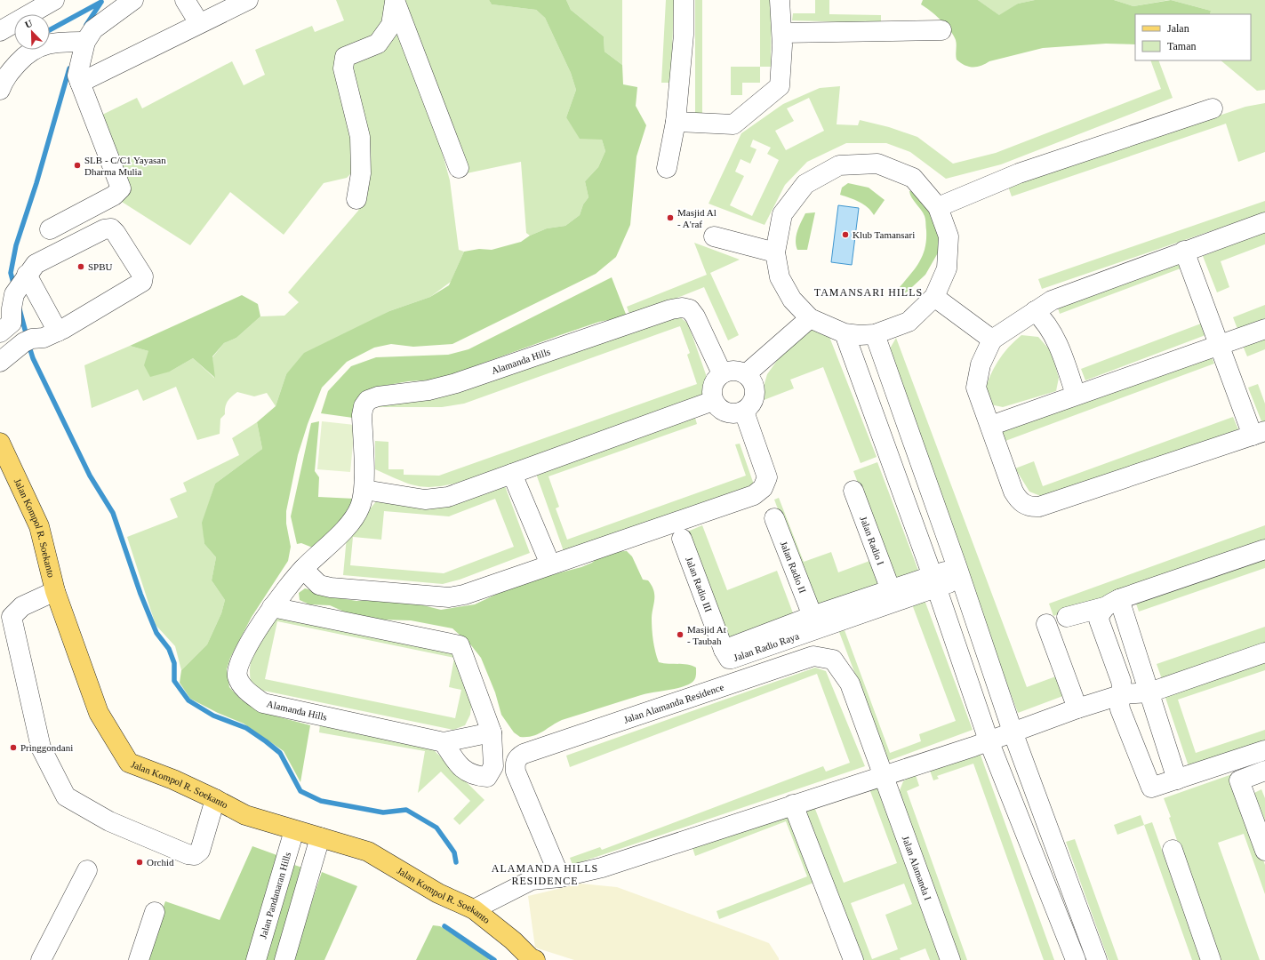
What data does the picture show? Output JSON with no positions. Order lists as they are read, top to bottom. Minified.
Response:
{"streets":{"main road":["Jalan Kompol R. Soekanto"],"street":["Alamanda Hills","Jalan Radio I","Jalan Radio II","Jalan Radio III","Jalan Radio Raya","Jalan Alamanda Residence","Jalan Alamanda I","Jalan Pandanaran Hills"]},"crossings":[["Jalan Kompol R. Soekanto","Jalan Pandanaran Hills"],["Jalan Radio I","Jalan Radio Raya"],["Jalan Radio II","Jalan Radio Raya"],["Jalan Radio III","Jalan Radio Raya"],["Jalan Alamanda Residence","Jalan Alamanda I"]],"districts":["TAMANSARI HILLS","ALAMANDA HILLS RESIDENCE"],"places":["SLB - C/C1 Yayasan Dharma Mulia","Masjid Al - A'raf","Klub Tamansari","SPBU","Masjid At - Taubah","Pringgondani","Orchid"],"legend":["Jalan","Taman"],"north":"top left"}
